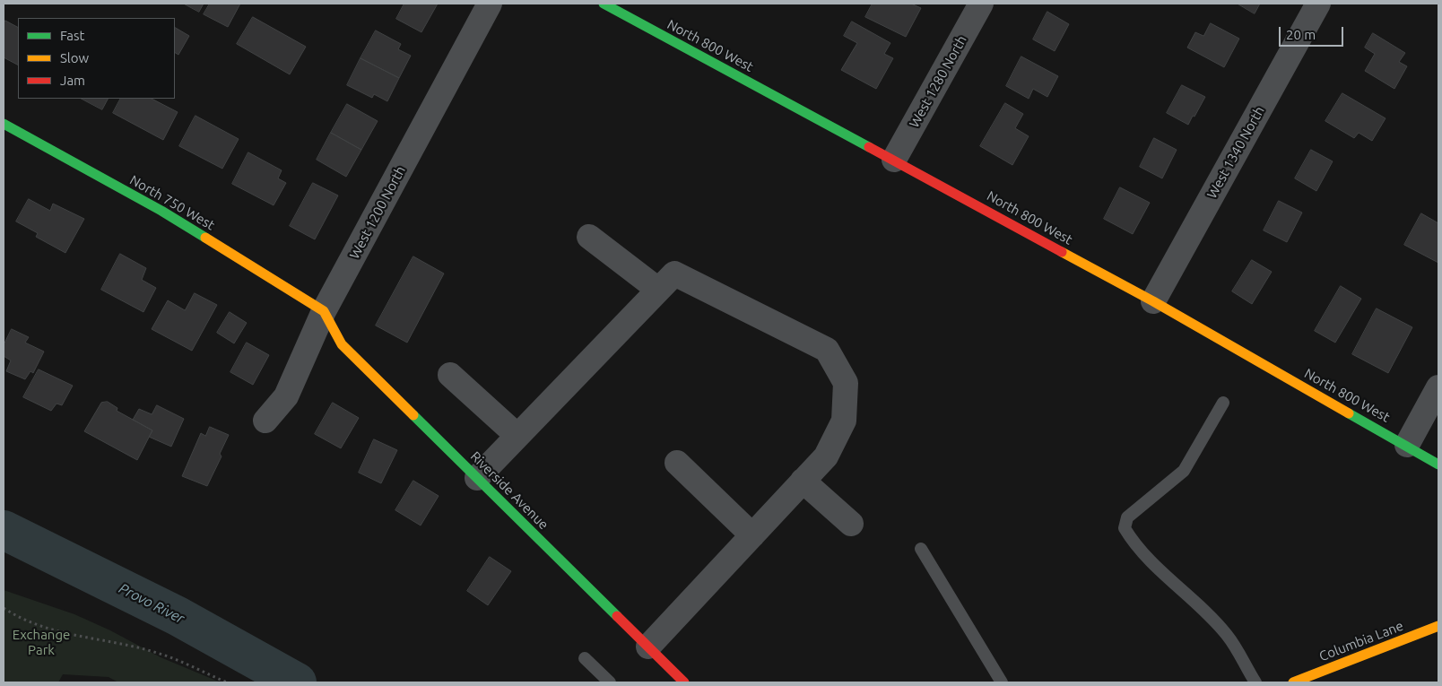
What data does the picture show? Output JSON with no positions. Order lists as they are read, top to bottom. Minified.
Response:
{"streets":{"street":["North 800 West","West 1280 North","West 1340 North","North 750 West","West 1200 North","Riverside Avenue","Columbia Lane"]},"crossings":[["North 800 West","West 1280 North"],["North 800 West","West 1340 North"],["North 750 West","West 1200 North"],["North 750 West","Riverside Avenue"],["West 1200 North","Riverside Avenue"]],"water":["Provo River"],"parks":["Exchange Park"],"legend":["Fast","Slow","Jam"],"scale_bar":"20 m"}
